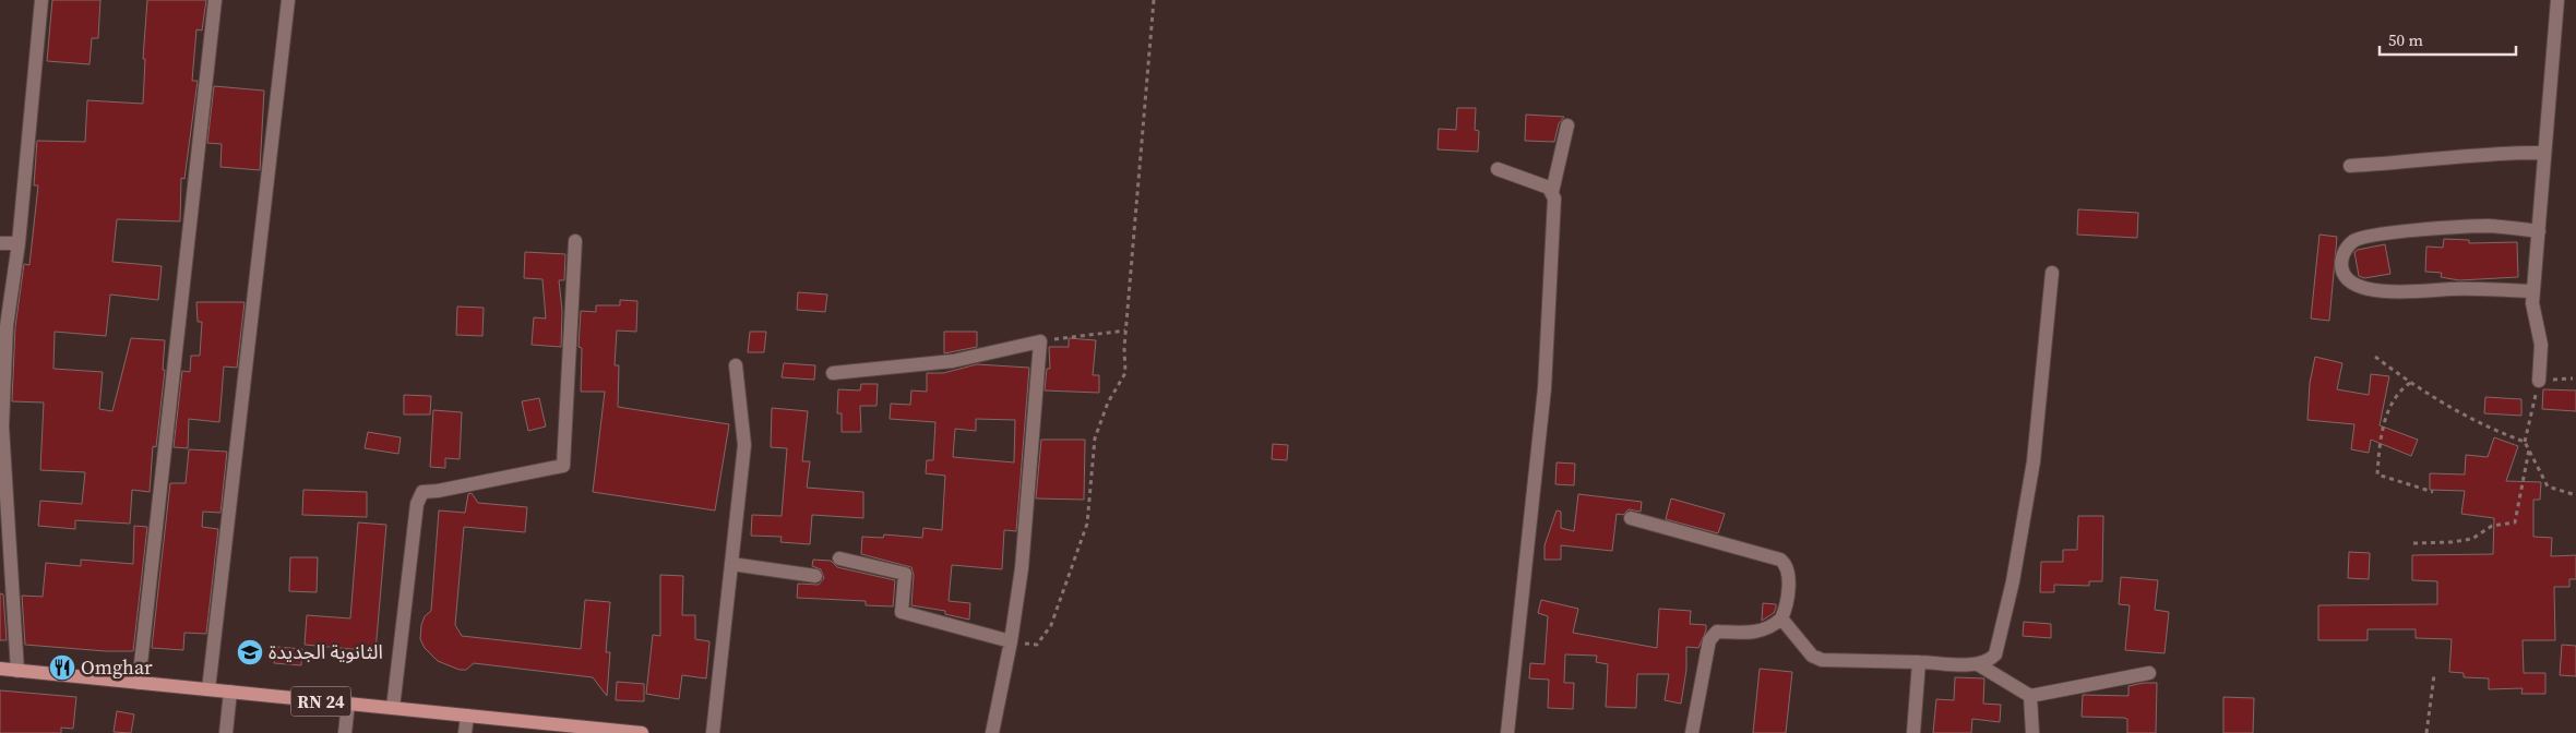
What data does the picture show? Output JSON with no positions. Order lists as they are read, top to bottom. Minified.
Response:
{"streets":{"main road":["RN 24"]},"places":{"school or university":["الثانوية الجديدة"],"restaurant":["Omghar"]},"scale_bar":"50 m"}
